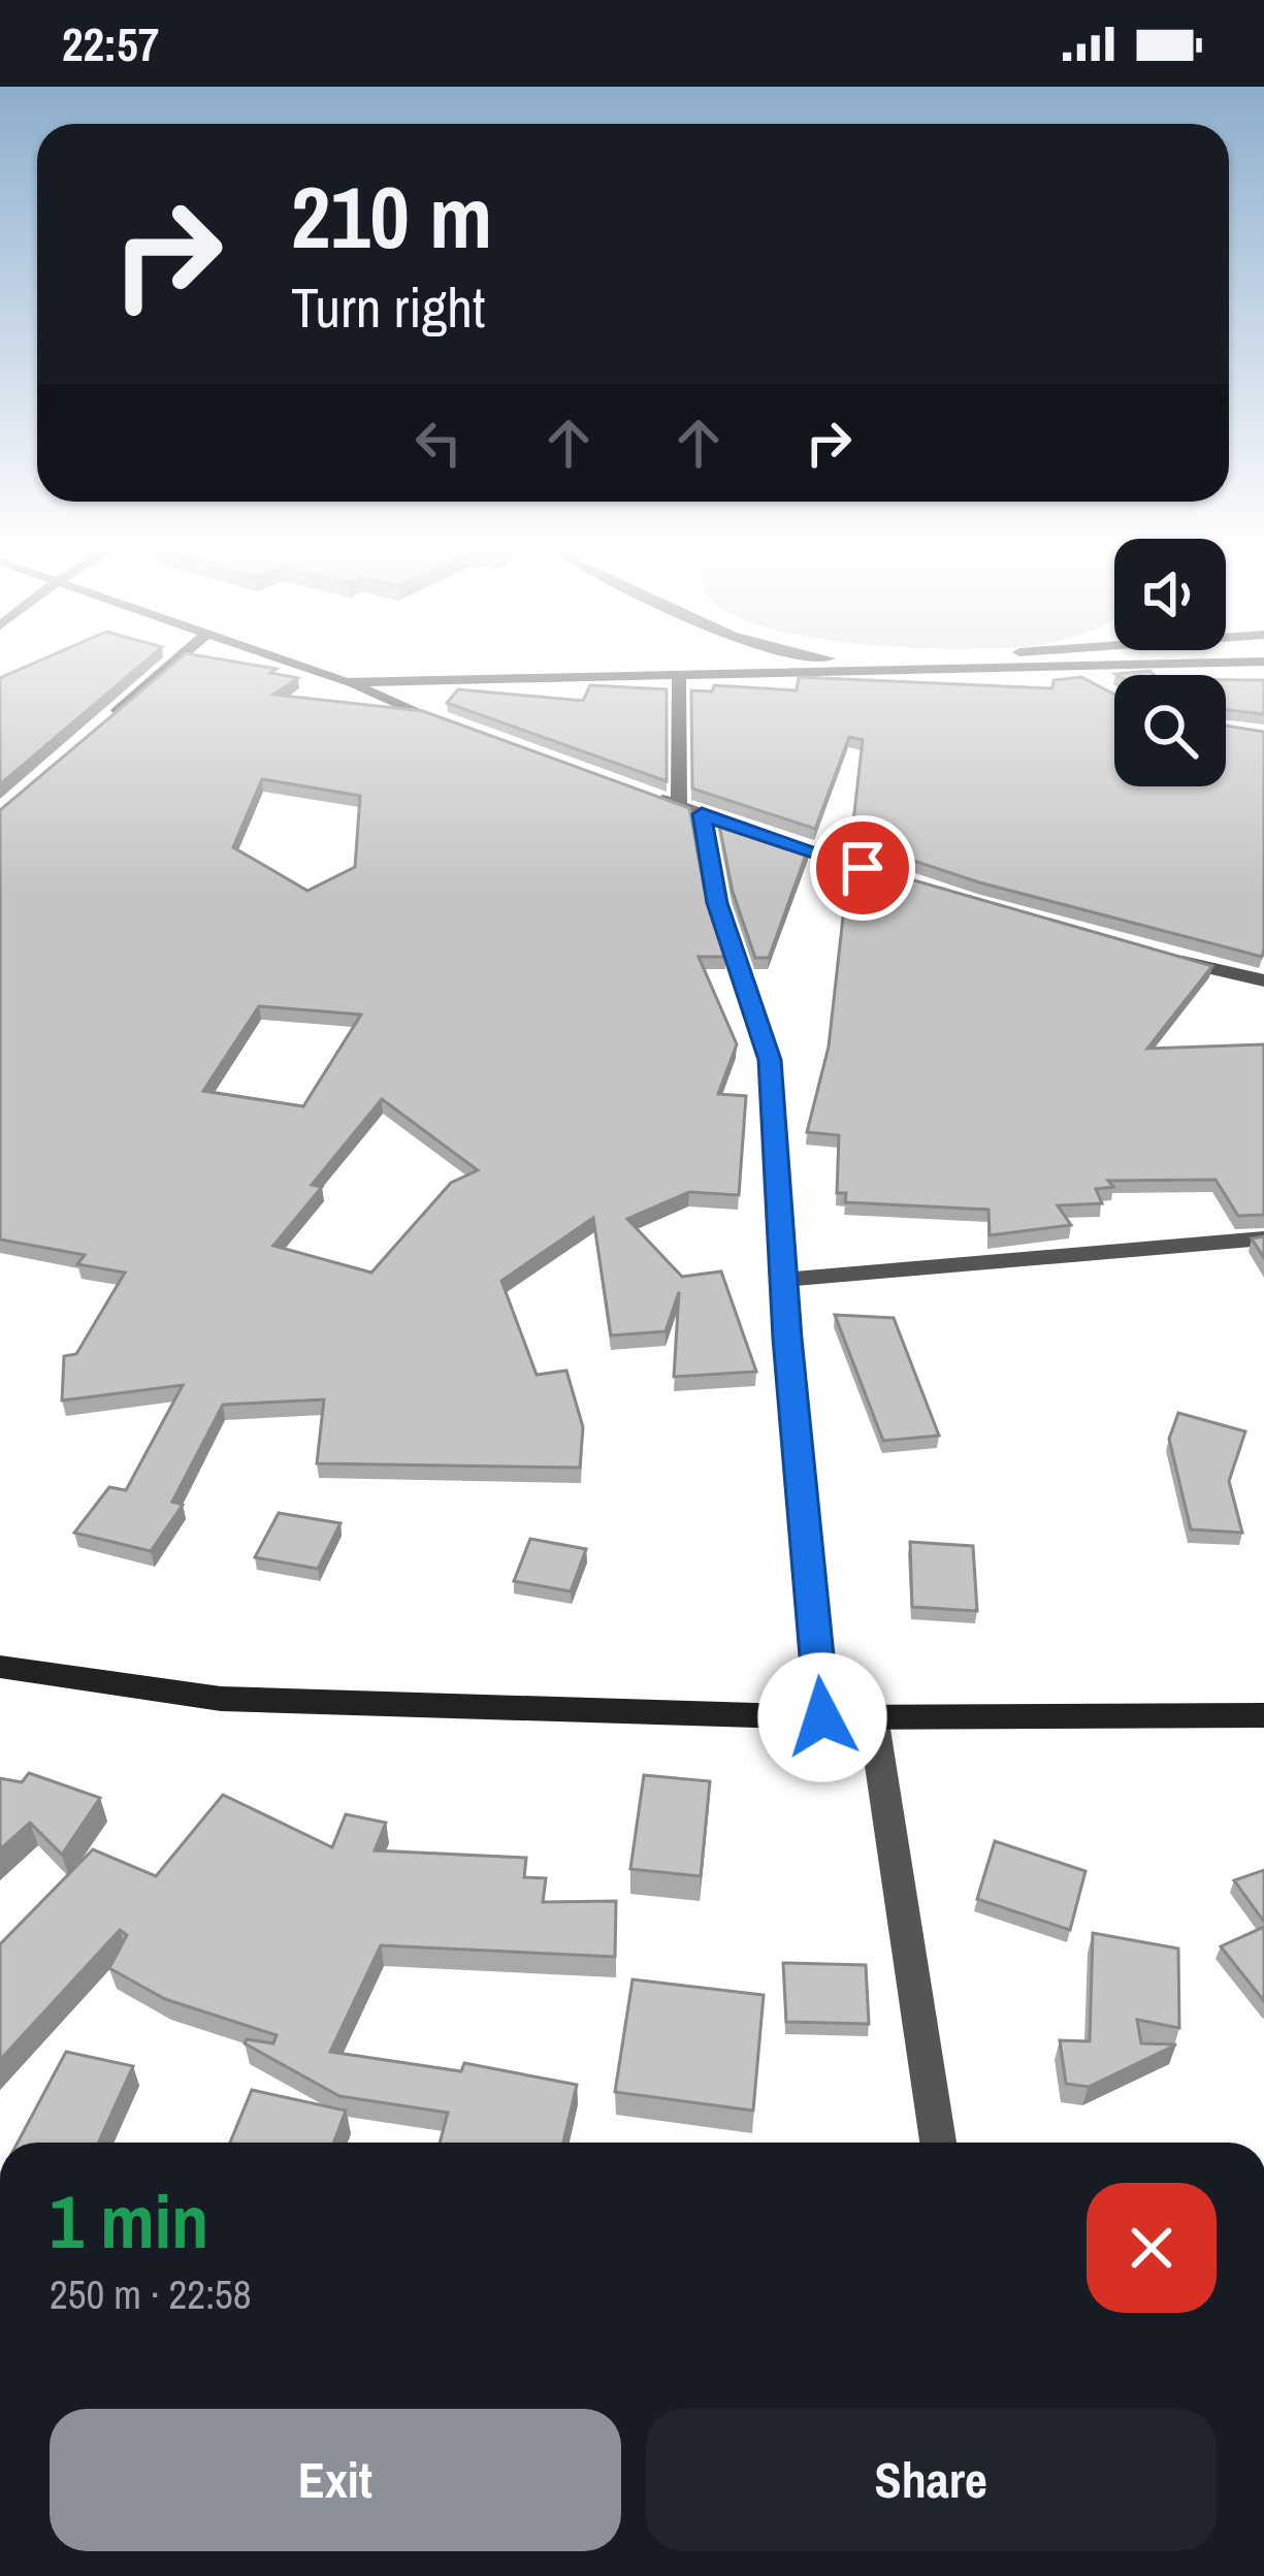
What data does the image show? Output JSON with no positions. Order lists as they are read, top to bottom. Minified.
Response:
{"page":{"status":"22:57","turn":["210 m","Turn right"],"heading":["1 min","250 m · 22:58"],"buttons":["Exit","Share"]}}
